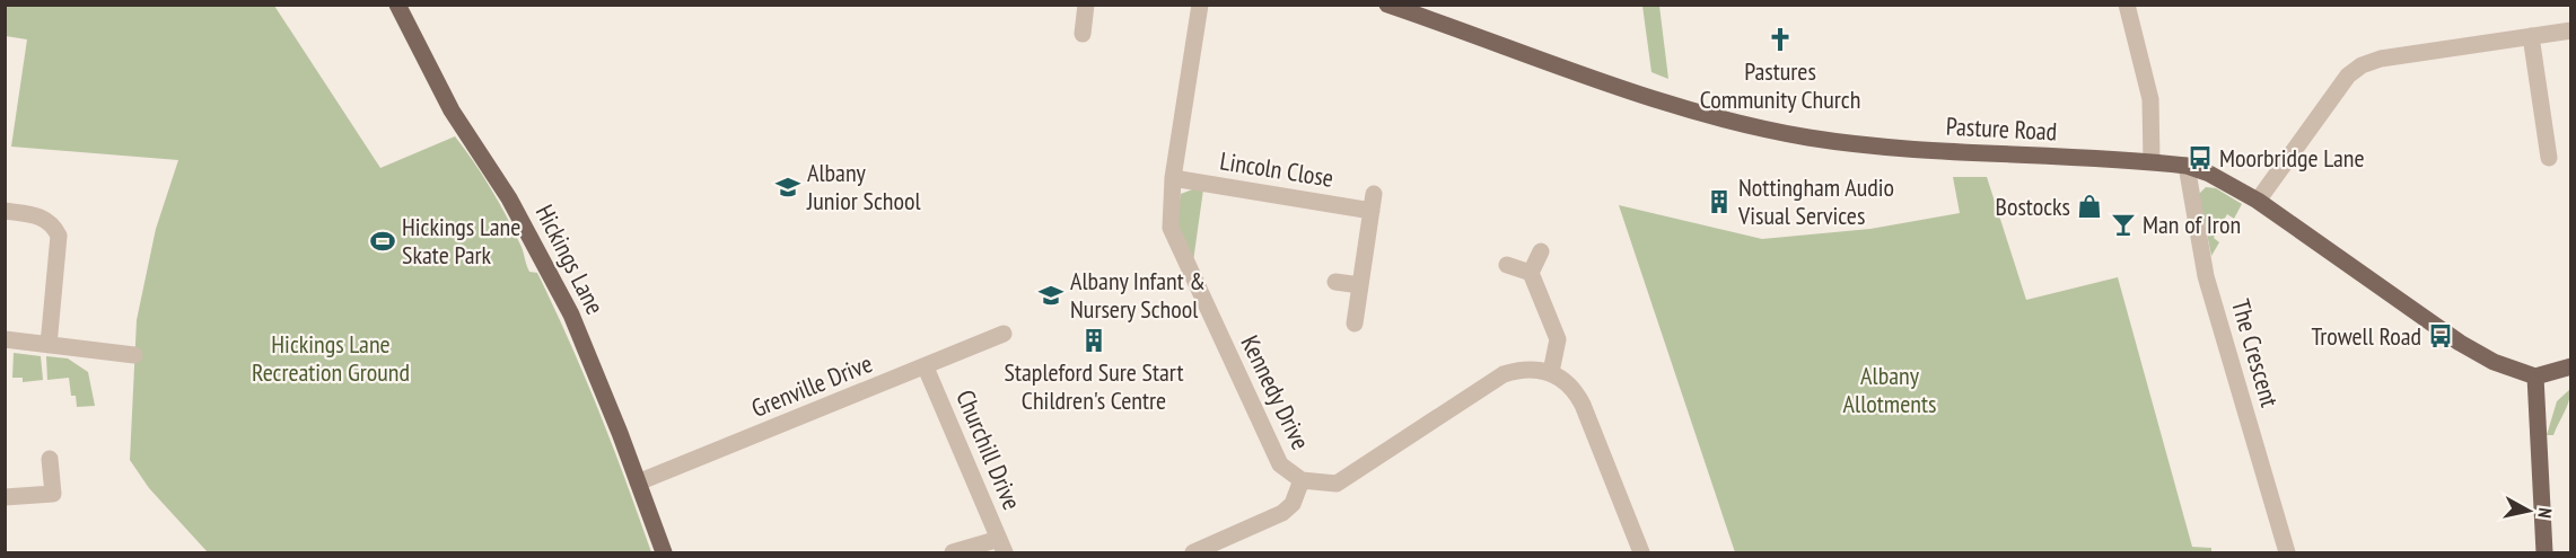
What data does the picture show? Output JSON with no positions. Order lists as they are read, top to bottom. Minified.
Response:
{"streets":{"main road":["Pasture Road","Hickings Lane"],"street":["Lincoln Close","The Crescent","Grenville Drive","Kennedy Drive","Churchill Drive"]},"crossings":[["Pasture Road","The Crescent"],["Lincoln Close","Kennedy Drive"],["Hickings Lane","Grenville Drive"],["Grenville Drive","Churchill Drive"]],"parks":["Hickings Lane Recreation Ground","Albany Allotments"],"places":{"church":["Pastures Community Church"],"bus stop":["Moorbridge Lane","Trowell Road"],"school or university":["Albany Junior School","Albany Infant & Nursery School"],"building":["Nottingham Audio Visual Services","Stapleford Sure Start Children's Centre"],"shop":["Bostocks"],"bar":["Man of Iron"],"sports":["Hickings Lane Skate Park"]},"north":"right"}
